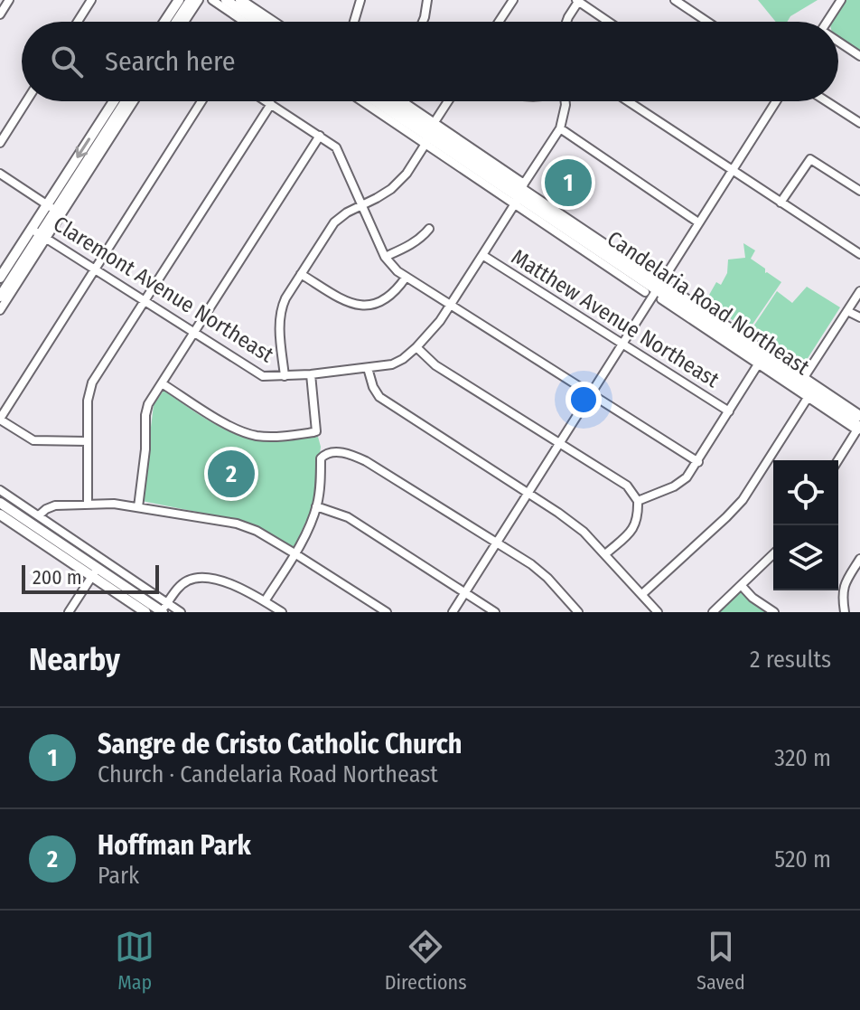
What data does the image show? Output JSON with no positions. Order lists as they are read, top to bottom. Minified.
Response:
{"streets":{"main road":["Candelaria Road Northeast"],"street":["Claremont Avenue Northeast","Matthew Avenue Northeast"]},"crossings":[["Claremont Avenue Northeast","Candelaria Road Northeast"],["Claremont Avenue Northeast","Matthew Avenue Northeast"]],"scale_bar":"200 m","page":{"search":"Search here","pins":["1","2"],"scale":"200 m","heading":["Nearby","2 results"],"list":[{"mark":"1","name":"Sangre de Cristo Catholic Church","note":"Church · Candelaria Road Northeast","value":"320 m"},{"mark":"2","name":"Hoffman Park","note":"Park","value":"520 m"}],"nav":["Map","Directions","Saved"]}}
